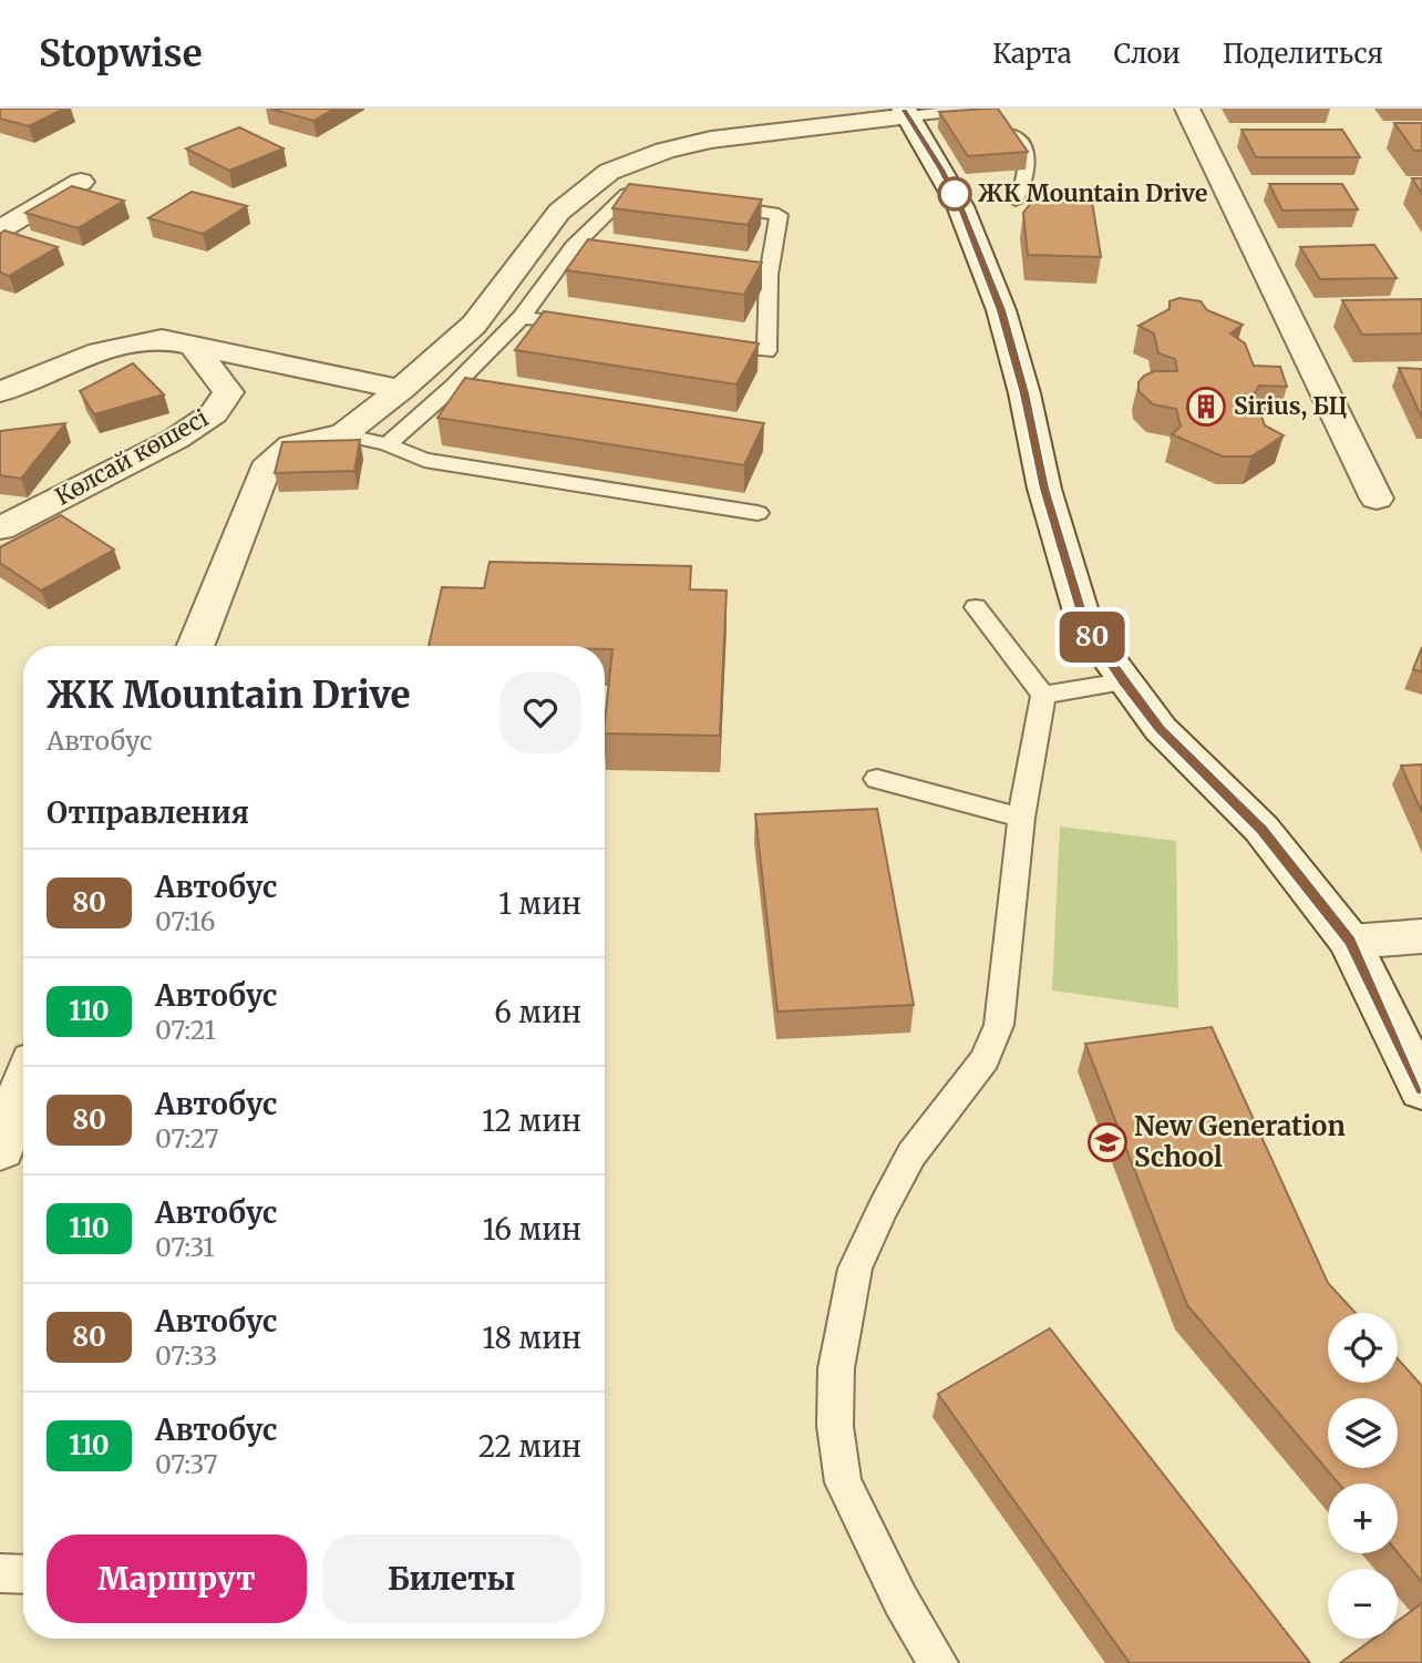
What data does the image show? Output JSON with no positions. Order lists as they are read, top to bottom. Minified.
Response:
{"streets":{"street":["Көлсай көшесі"]},"places":{"other":["ЖК Mountain Drive"],"building":["Sirius, БЦ"],"school or university":["New Generation School"]},"lines":["bus line 80"],"page":{"header":"Stopwise","nav":["Карта","Слои","Поделиться"],"on_map":"80","heading":[["ЖК Mountain Drive","Автобус"],"Отправления"],"list":[{"mark":"80","name":"Автобус","note":"07:16","value":"1 мин"},{"mark":"110","name":"Автобус","note":"07:21","value":"6 мин"},{"mark":"80","name":"Автобус","note":"07:27","value":"12 мин"},{"mark":"110","name":"Автобус","note":"07:31","value":"16 мин"},{"mark":"80","name":"Автобус","note":"07:33","value":"18 мин"},{"mark":"110","name":"Автобус","note":"07:37","value":"22 мин"}],"map_buttons":["+","−"],"buttons":["Маршрут","Билеты"]}}
